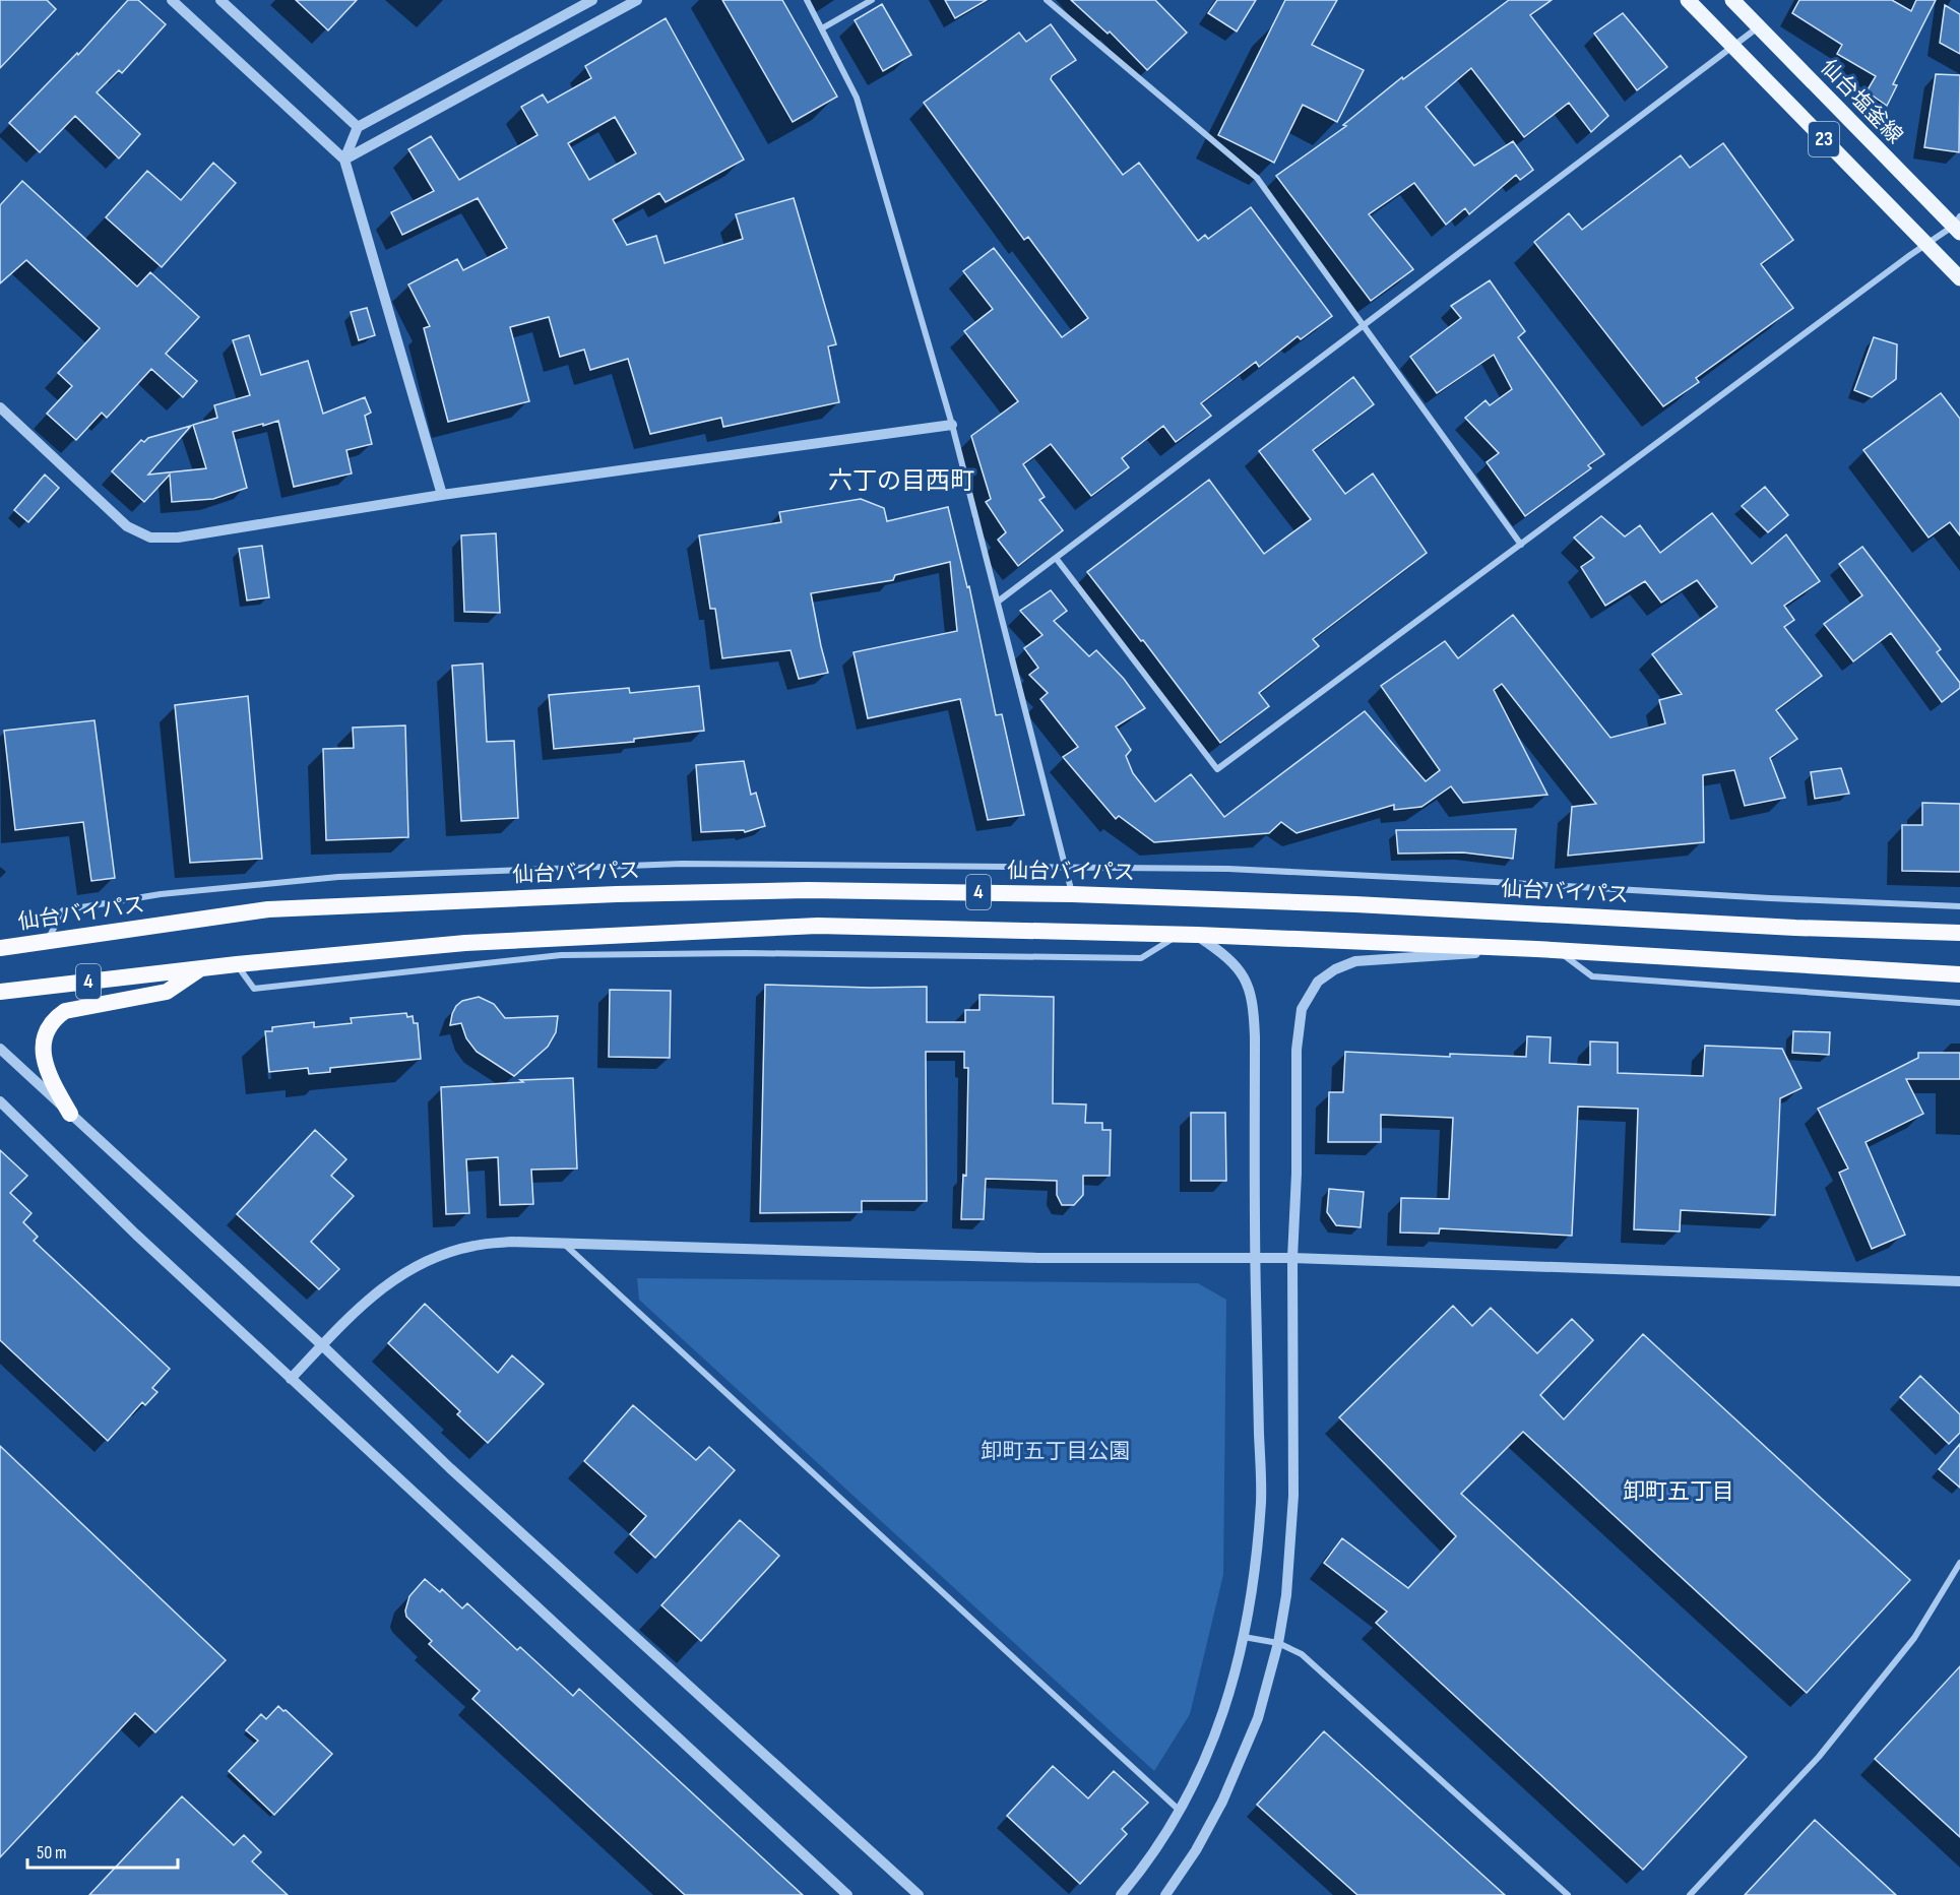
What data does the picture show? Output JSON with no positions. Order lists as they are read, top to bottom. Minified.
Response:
{"streets":{"highway":["仙台バイパス","4"],"main road":["仙台塩釜線","23"]},"districts":["六丁の目西町","卸町五丁目"],"parks":["卸町五丁目公園"],"scale_bar":"50 m"}
